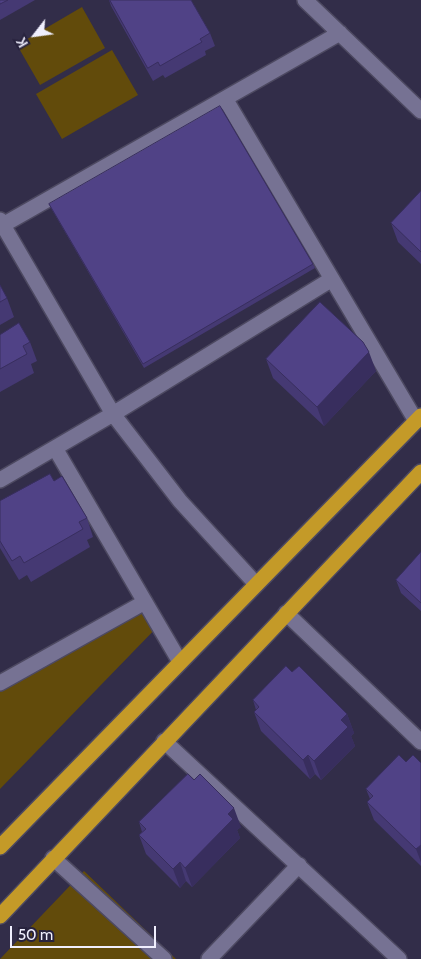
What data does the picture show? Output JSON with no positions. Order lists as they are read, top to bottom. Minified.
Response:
{"scale_bar":"50 m","north":"bottom left"}
